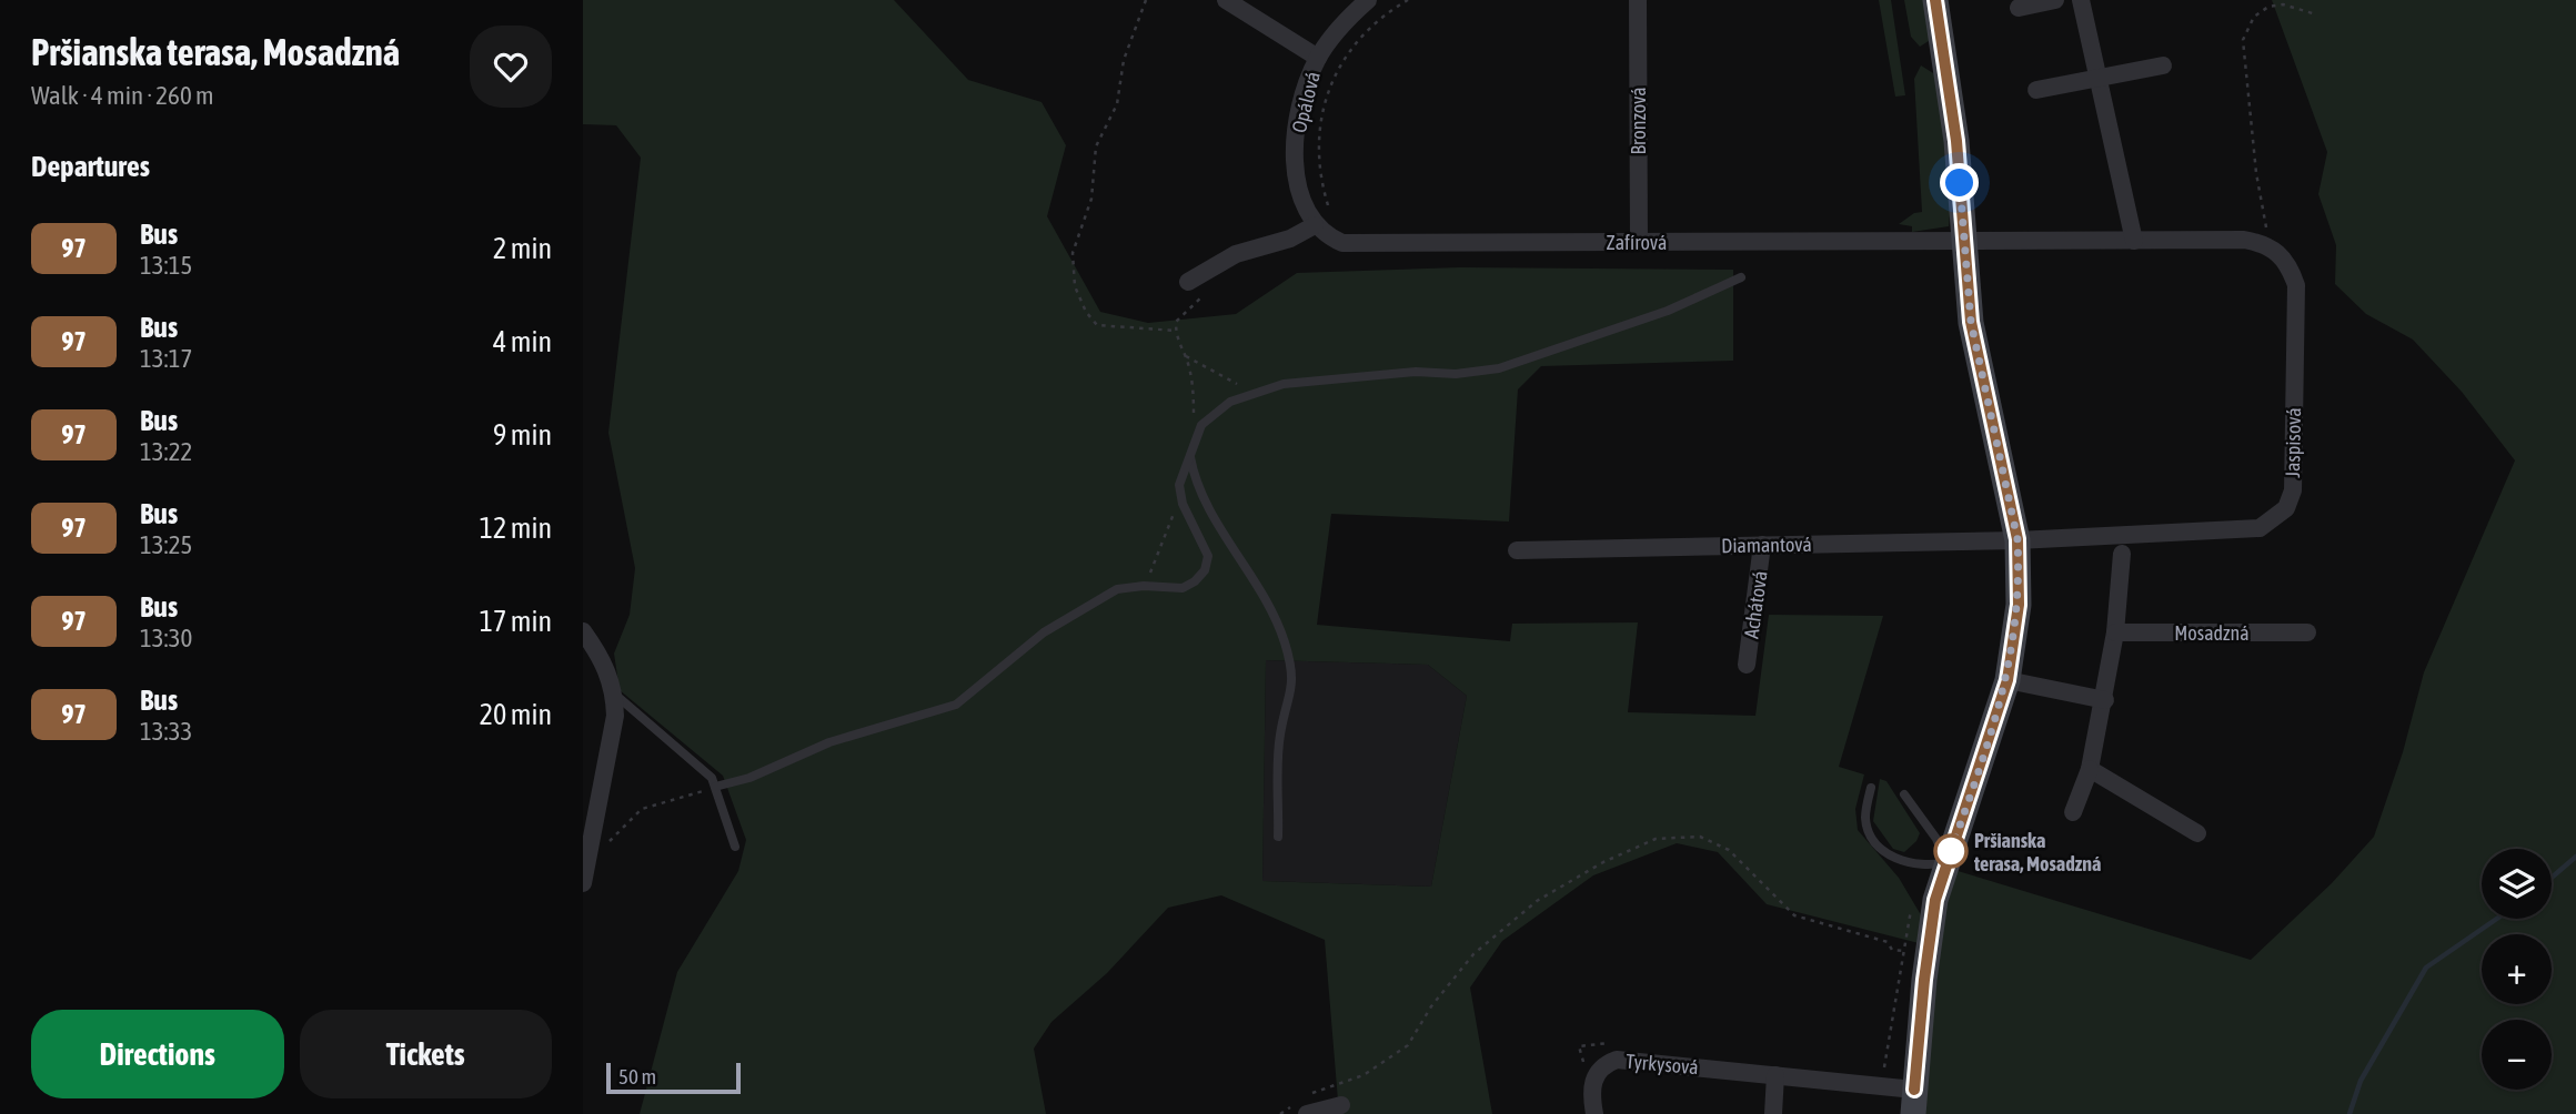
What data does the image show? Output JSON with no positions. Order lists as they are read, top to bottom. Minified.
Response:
{"streets":{"street":["Opálová","Bronzová","Zafírová","Jaspisová","Diamantová","Achátová","Mosadzná","Tyrkysová"]},"crossings":[["Opálová","Zafírová"],["Bronzová","Zafírová"],["Jaspisová","Diamantová"],["Diamantová","Achátová"]],"places":["Pršianska terasa, Mosadzná"],"lines":["bus line 97"],"scale_bar":"50 m","page":{"heading":[["Pršianska terasa, Mosadzná","Walk · 4 min · 260 m"],"Departures"],"list":[{"mark":"97","name":"Bus","note":"13:15","value":"2 min"},{"mark":"97","name":"Bus","note":"13:17","value":"4 min"},{"mark":"97","name":"Bus","note":"13:22","value":"9 min"},{"mark":"97","name":"Bus","note":"13:25","value":"12 min"},{"mark":"97","name":"Bus","note":"13:30","value":"17 min"},{"mark":"97","name":"Bus","note":"13:33","value":"20 min"}],"map_buttons":["+","−"],"buttons":["Directions","Tickets"],"scale":"50 m"}}
